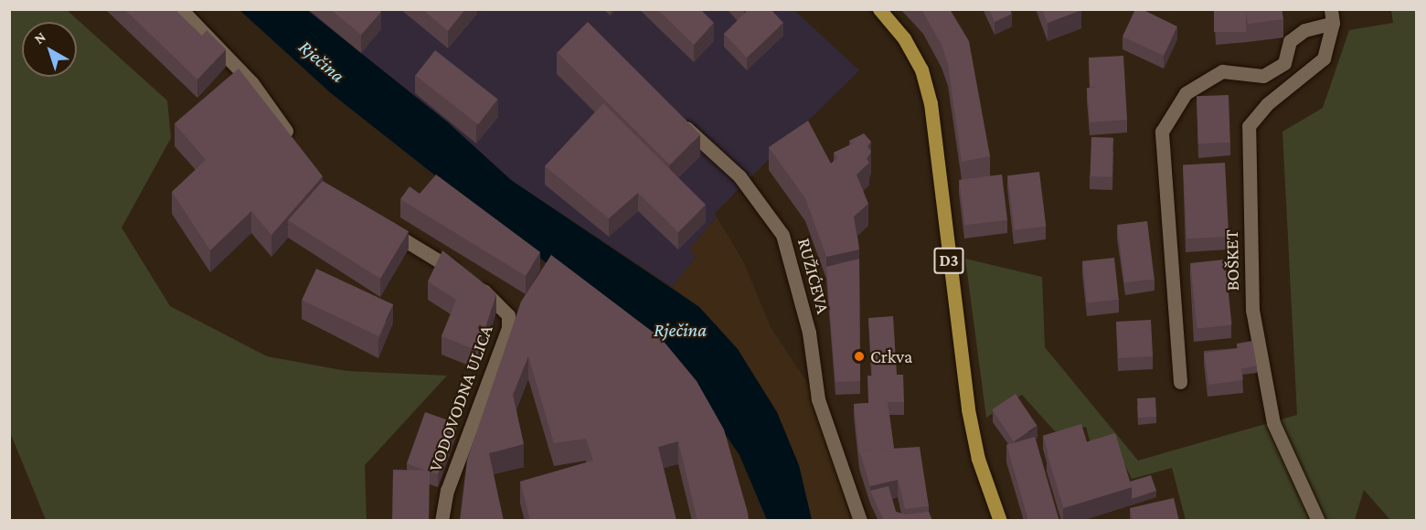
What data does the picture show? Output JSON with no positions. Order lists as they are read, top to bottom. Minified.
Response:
{"streets":{"main road":["D3"],"street":["BOŠKET","RUŽIĆEVA","VODOVODNA ULICA"]},"water":["Rječina"],"places":["Crkva"],"north":"top left"}
